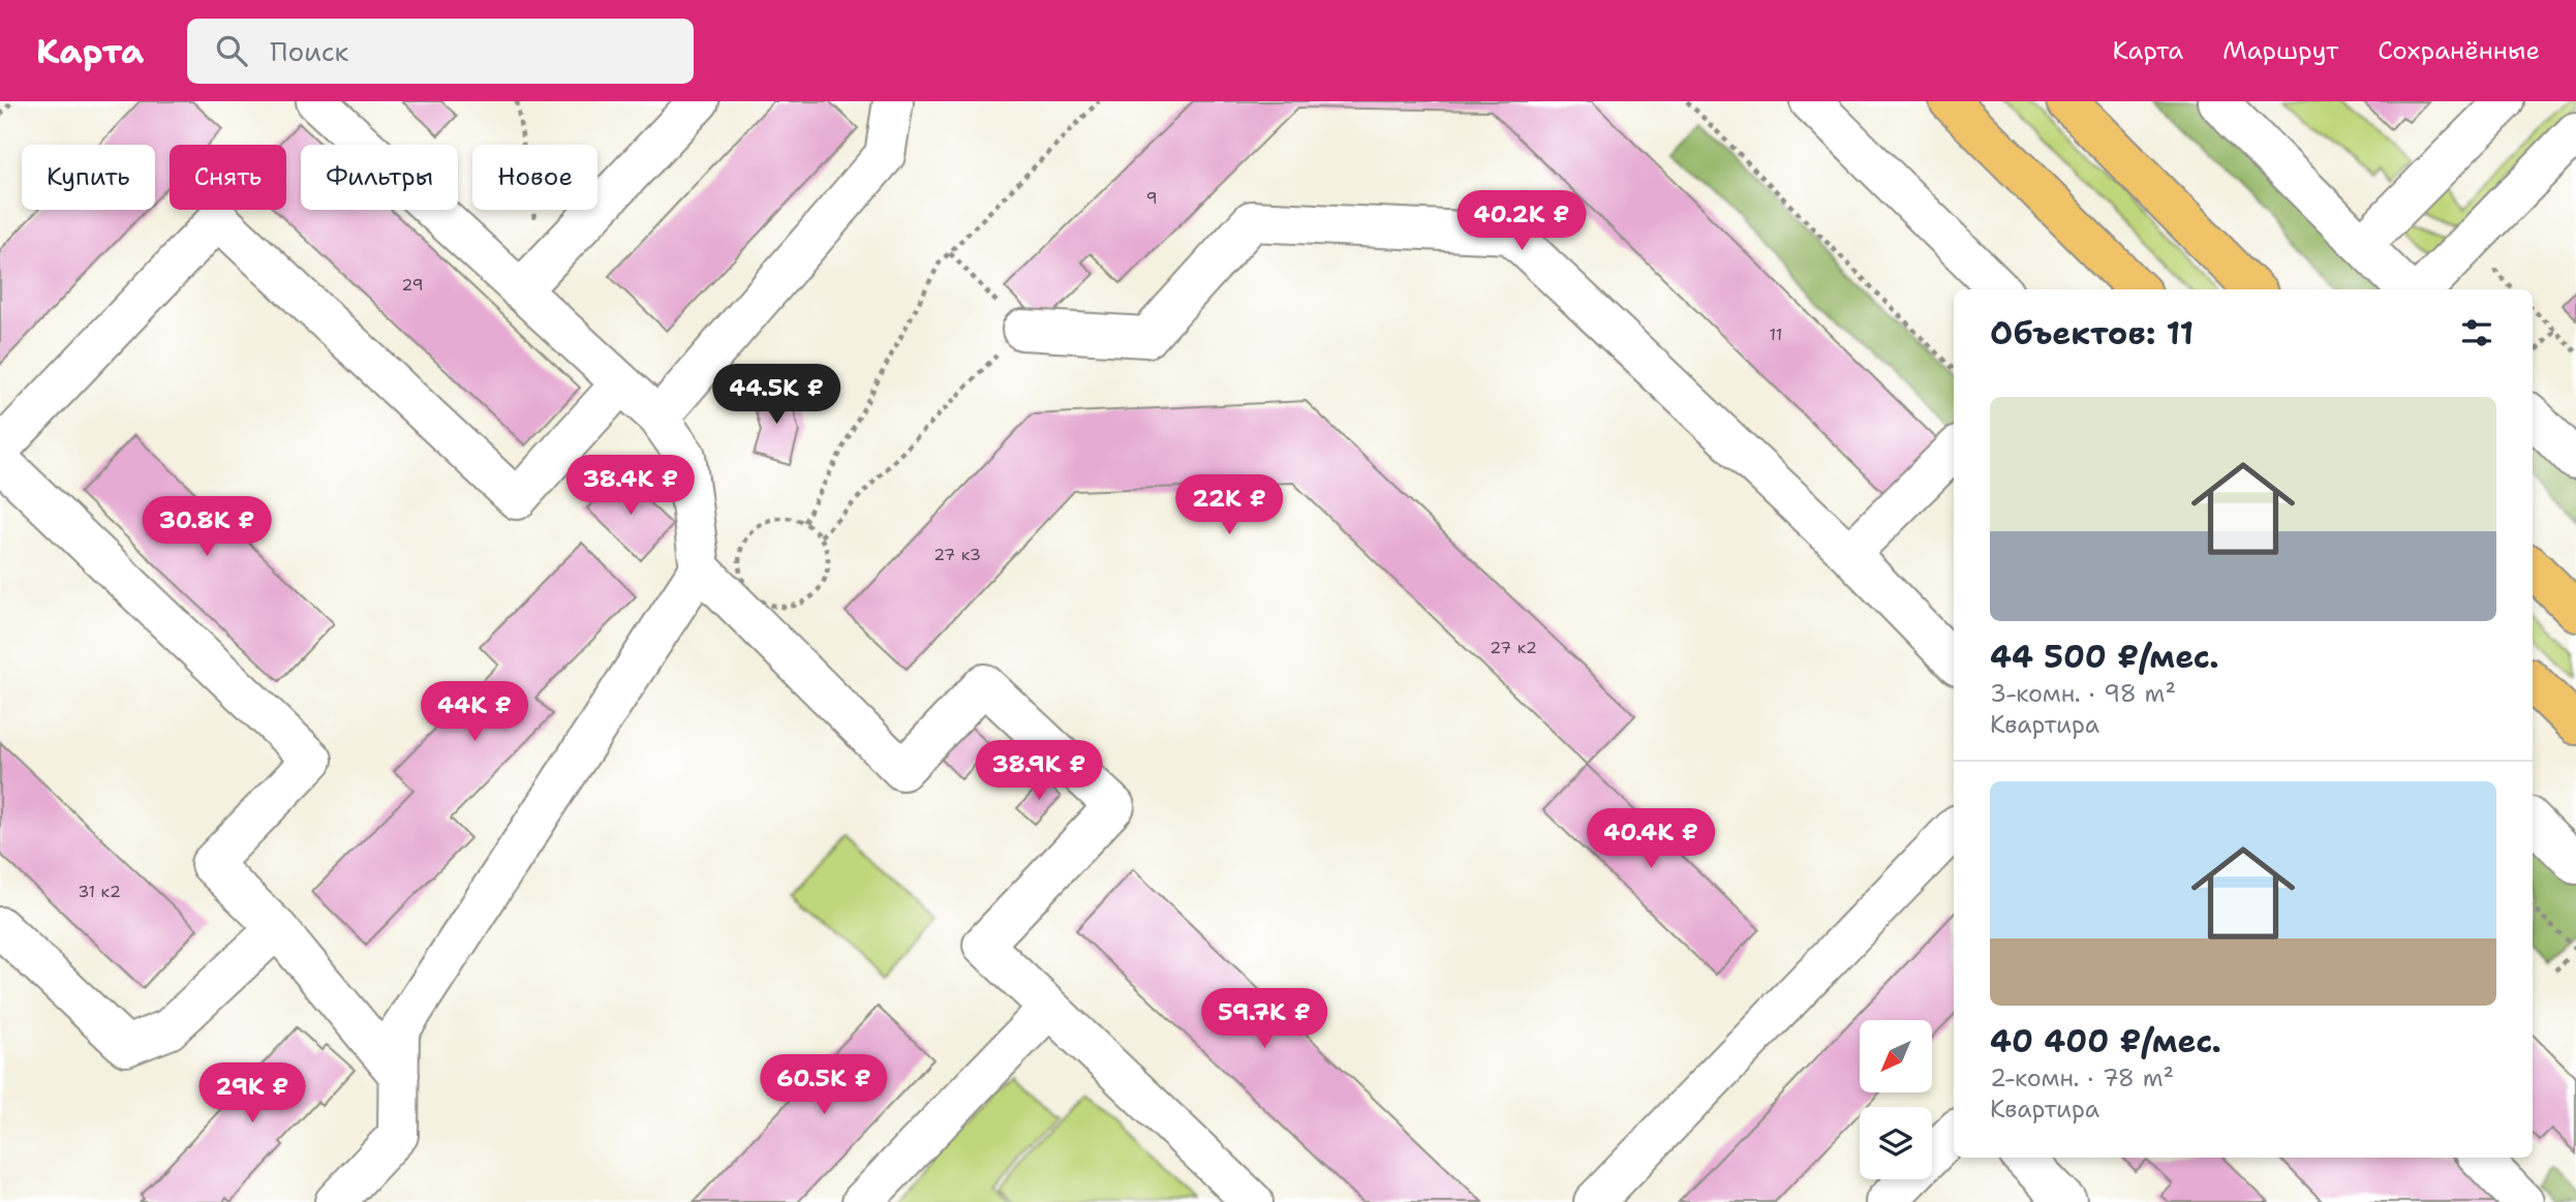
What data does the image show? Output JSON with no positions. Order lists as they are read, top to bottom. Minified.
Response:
{"house_numbers":["9","29","11","27 к3","27 к2","31 к2"],"north":"bottom left","page":{"header":"Карта","search":"Поиск","nav":["Карта","Маршрут","Сохранённые"],"chip":["Купить","Снять","Фильтры","Новое"],"price":["40.2K ₽","44.5K ₽","38.4K ₽","22K ₽","30.8K ₽","44K ₽","38.9K ₽","40.4K ₽","59.7K ₽","60.5K ₽","29K ₽"],"heading":"Объектов: 11","list":[{"name":"44 500 ₽/мес.","note":"3-комн. · 98 m² · Квартира"},{"name":"40 400 ₽/мес.","note":"2-комн. · 78 m² · Квартира"}]}}
